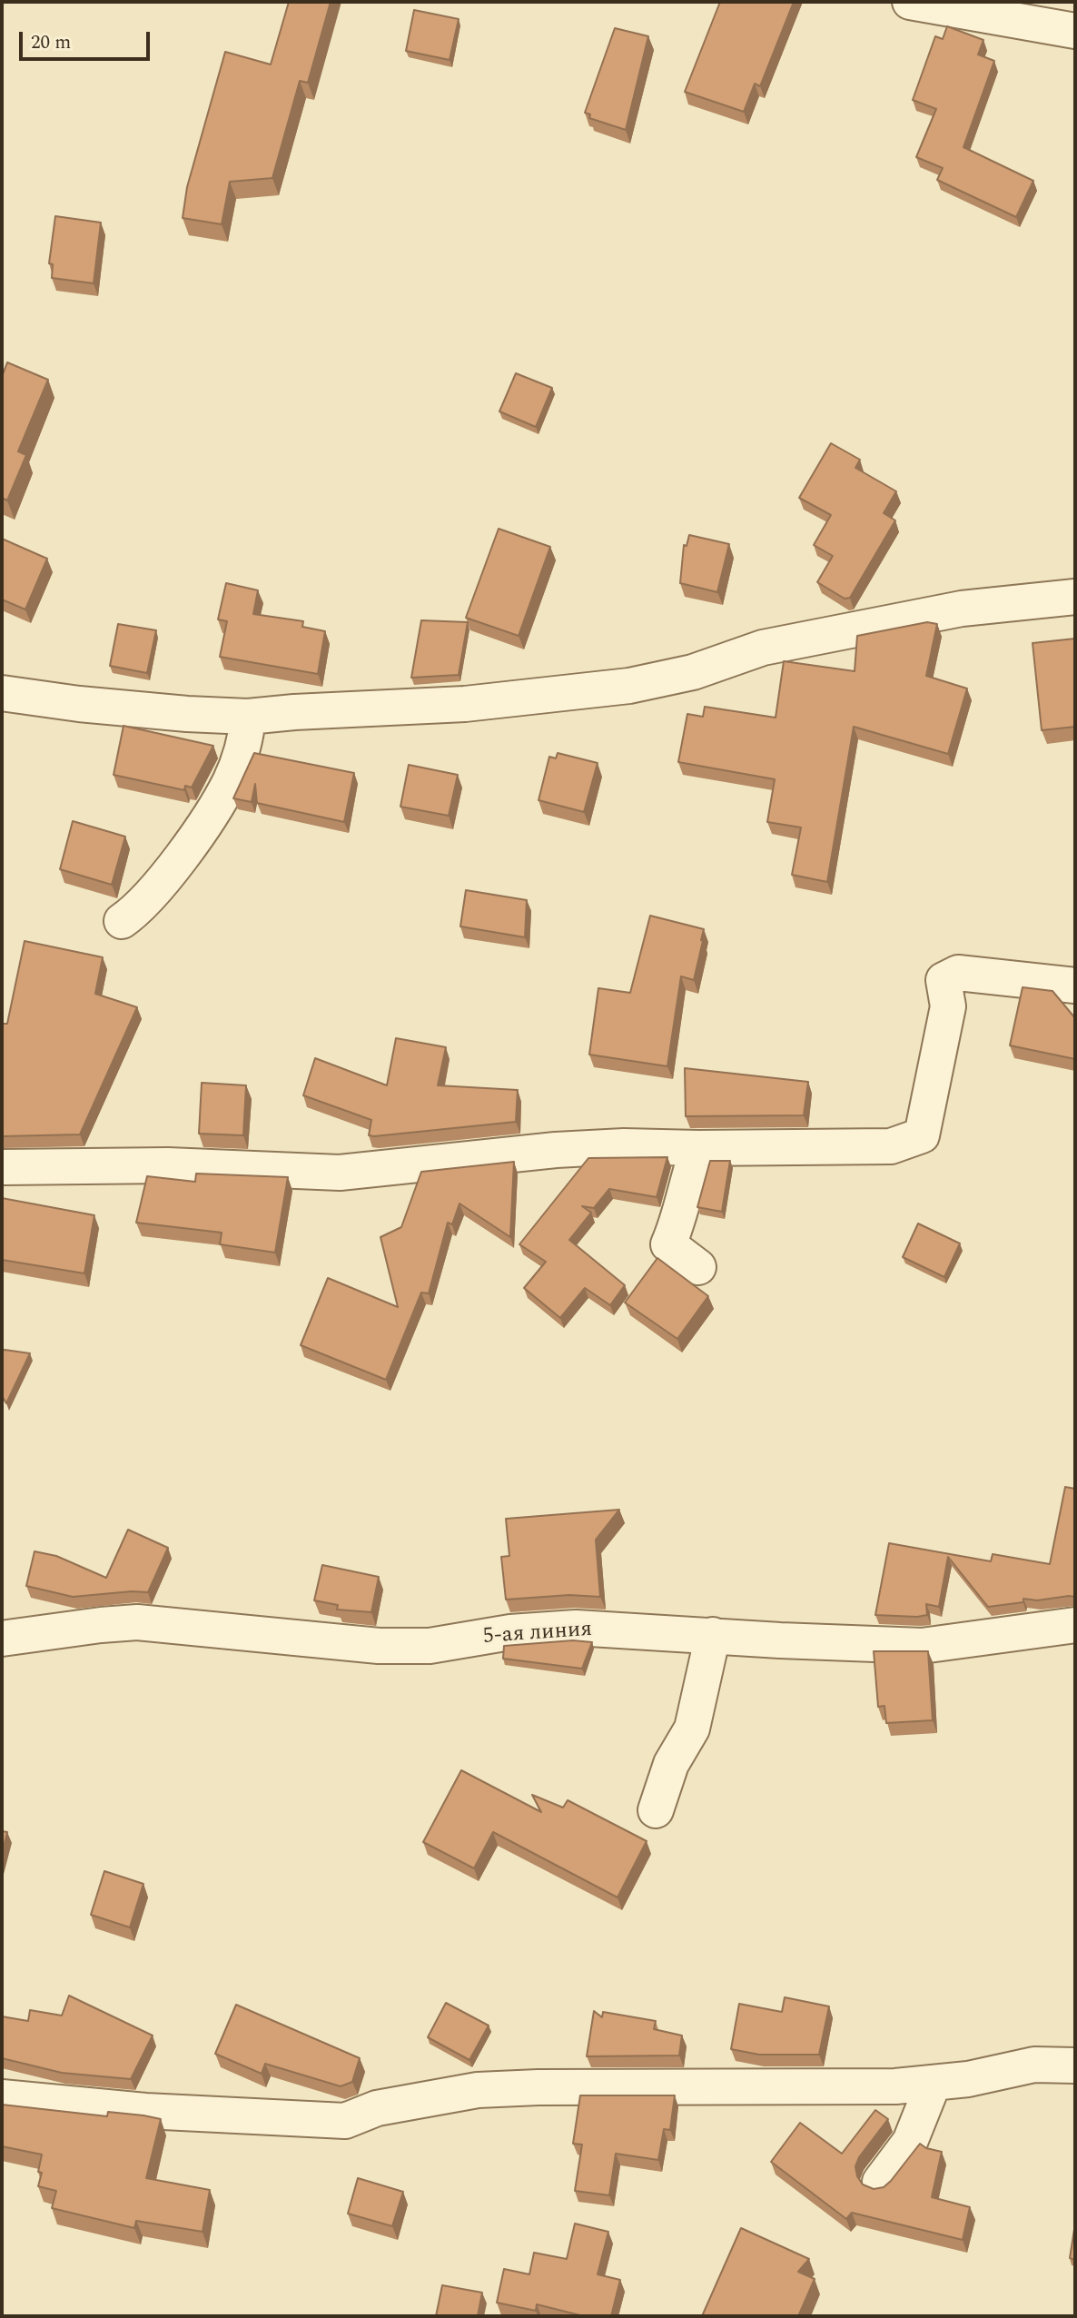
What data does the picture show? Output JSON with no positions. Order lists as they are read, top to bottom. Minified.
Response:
{"streets":{"street":["5-ая линия"]},"scale_bar":"20 m"}
